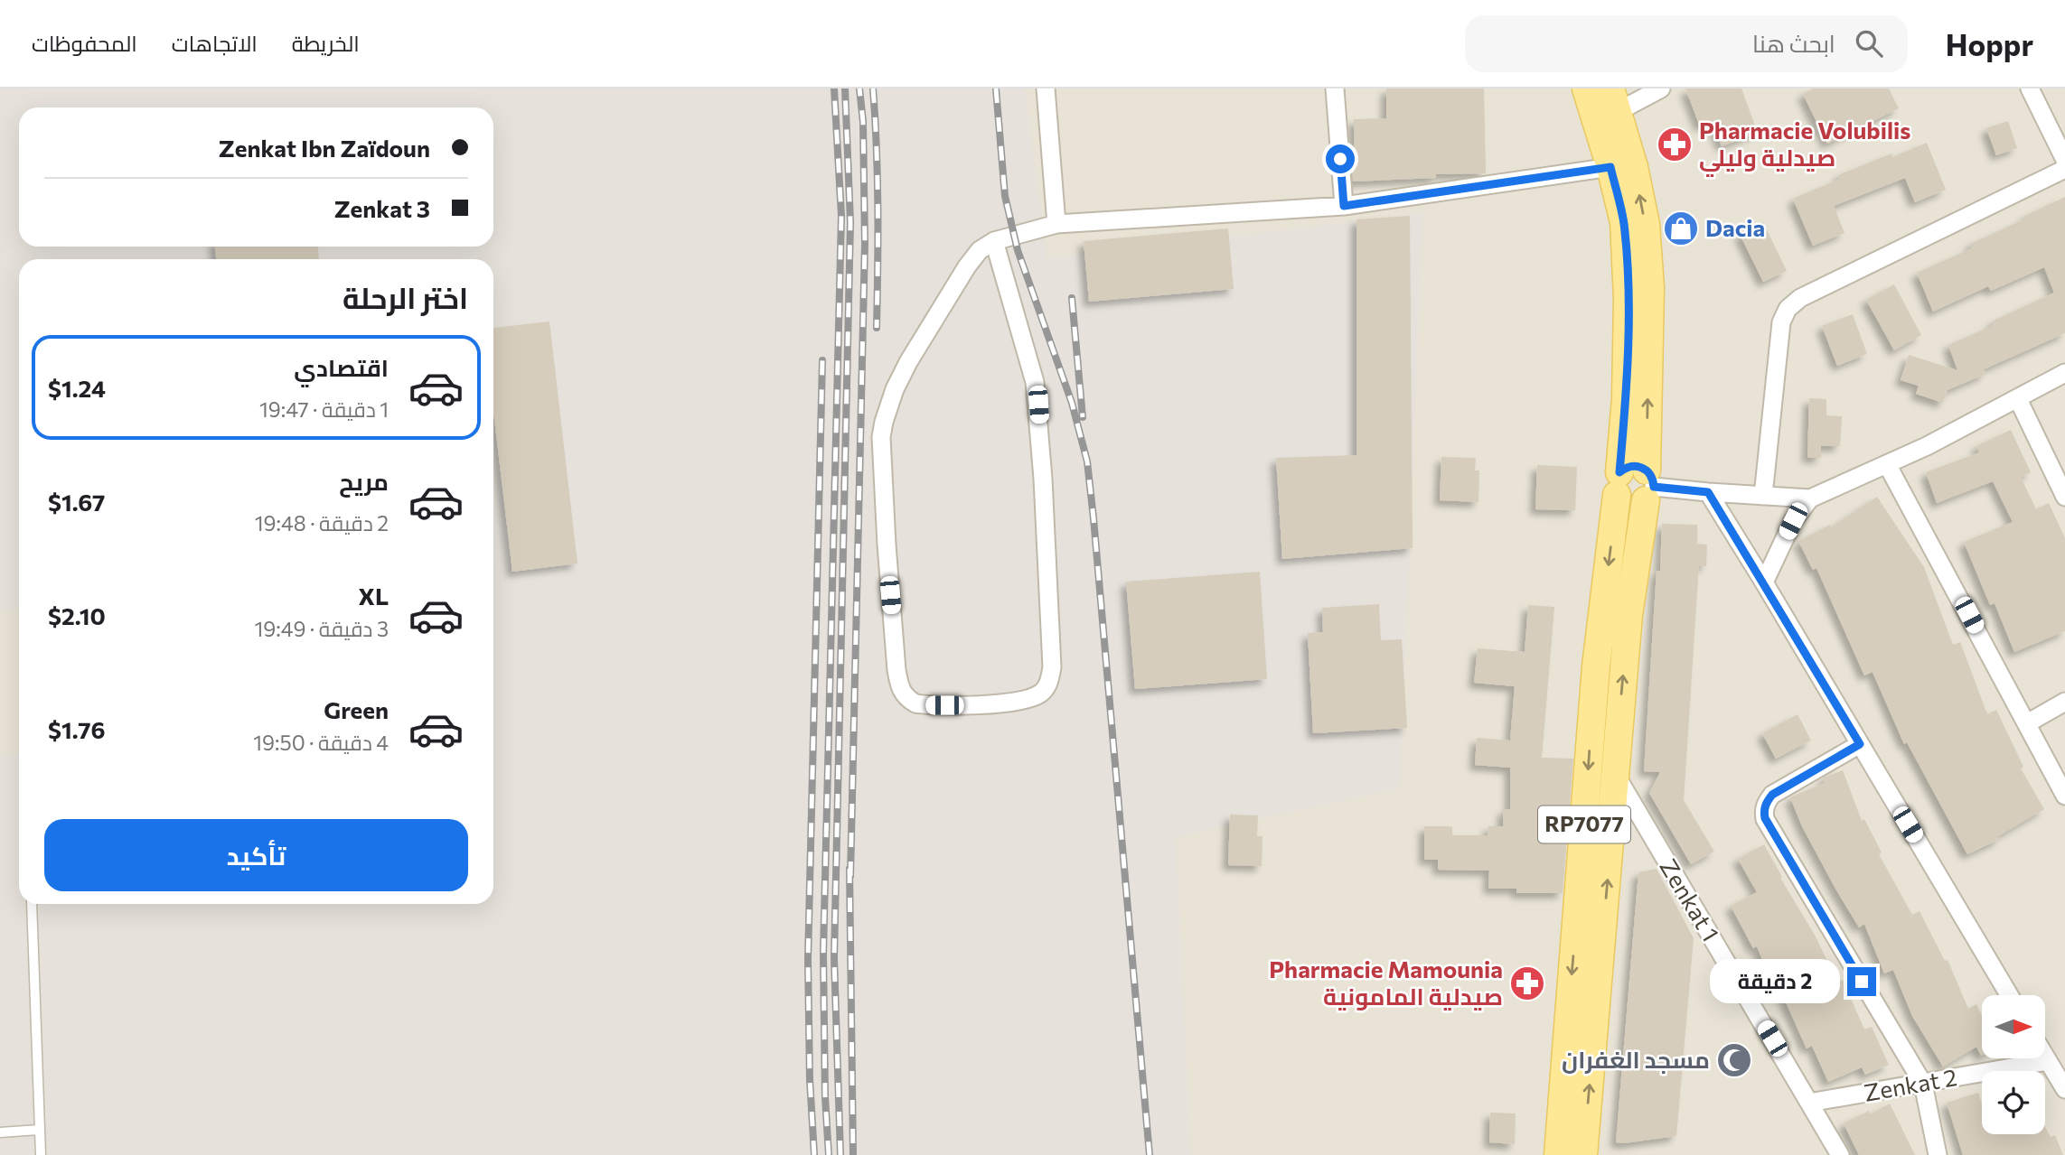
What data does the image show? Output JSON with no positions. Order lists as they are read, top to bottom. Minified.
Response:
{"streets":{"main road":["RP7077"],"street":["Zenkat 1","Zenkat 2"]},"crossings":[["RP7077","Zenkat 1"],["Zenkat 1","Zenkat 2"]],"places":{"pharmacy":["Pharmacie Volubilis صيدلية وليلي","Pharmacie Mamounia صيدلية المامونية"],"shop":["Dacia"],"mosque":["مسجد الغفران"]},"north":"right","page":{"header":"Hoppr","search":"ابحث هنا","nav":["الخريطة","الاتجاهات","المحفوظات"],"banner":["Zenkat Ibn Zaïdoun","Zenkat 3"],"heading":"اختر الرحلة","list":[{"name":"اقتصادي","note":"1 دقيقة · 19:47","value":"$1.24"},{"name":"مريح","note":"2 دقيقة · 19:48","value":"$1.67"},{"name":"XL","note":"3 دقيقة · 19:49","value":"$2.10"},{"name":"Green","note":"4 دقيقة · 19:50","value":"$1.76"}],"buttons":"تأكيد","bubble":"2 دقيقة"}}
